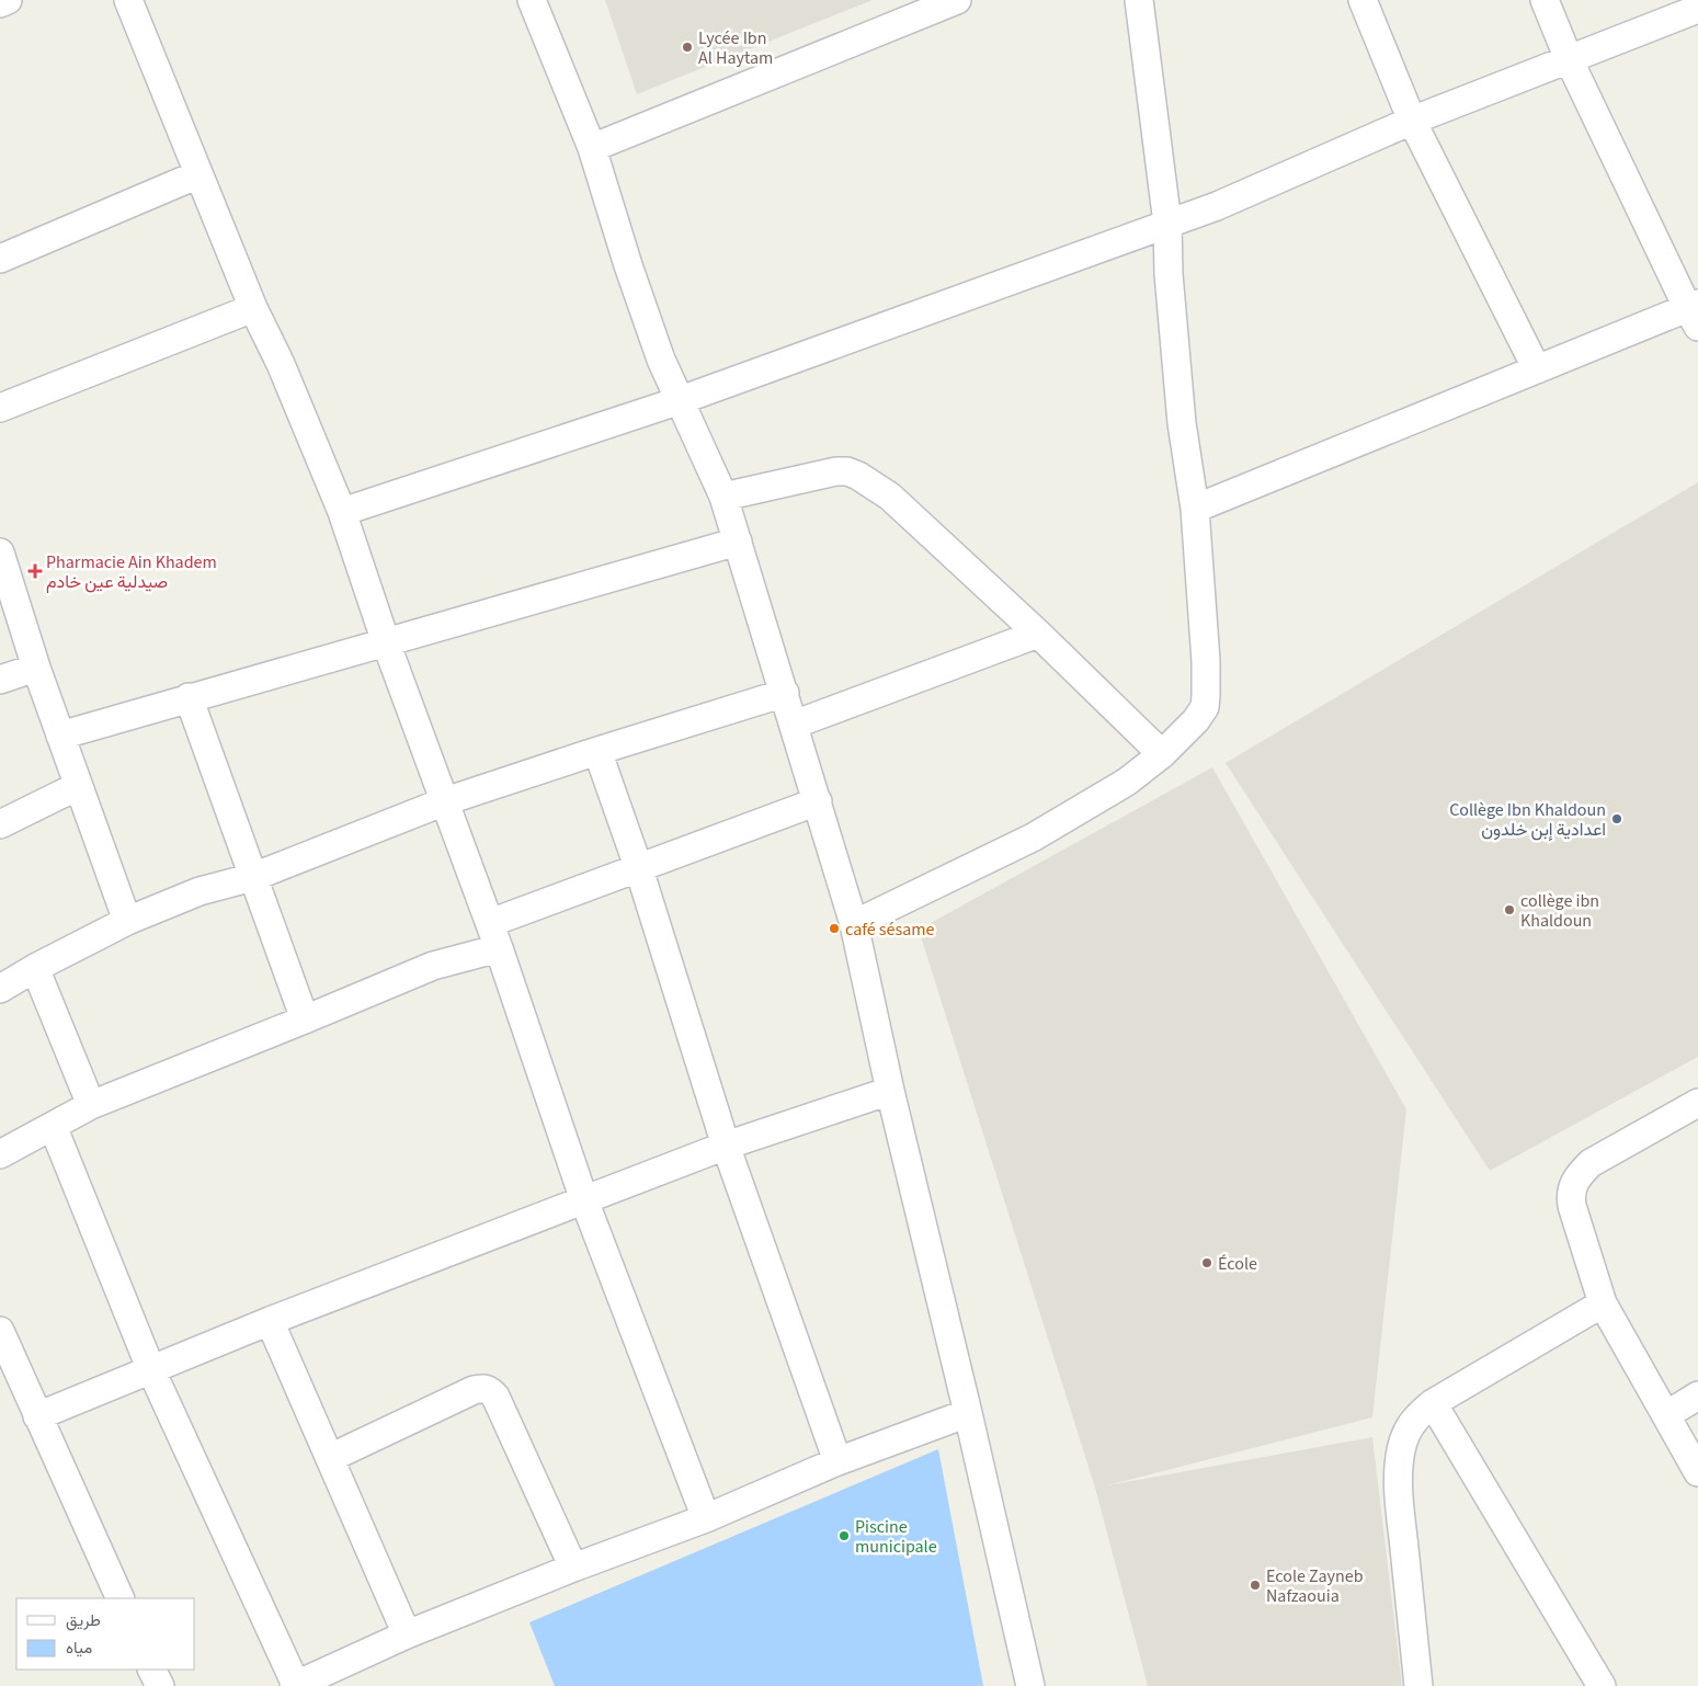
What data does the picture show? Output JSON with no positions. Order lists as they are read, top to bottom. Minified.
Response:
{"places":{"other":["Lycée Ibn Al Haytam","Collège Ibn Khaldoun اعدادية إبن خلدون","collège ibn Khaldoun","café sésame","École","Piscine municipale","Ecole Zayneb Nafzaouia"],"health":["Pharmacie Ain Khadem صيدلية عين خادم"]},"legend":["طريق","مياه"]}
